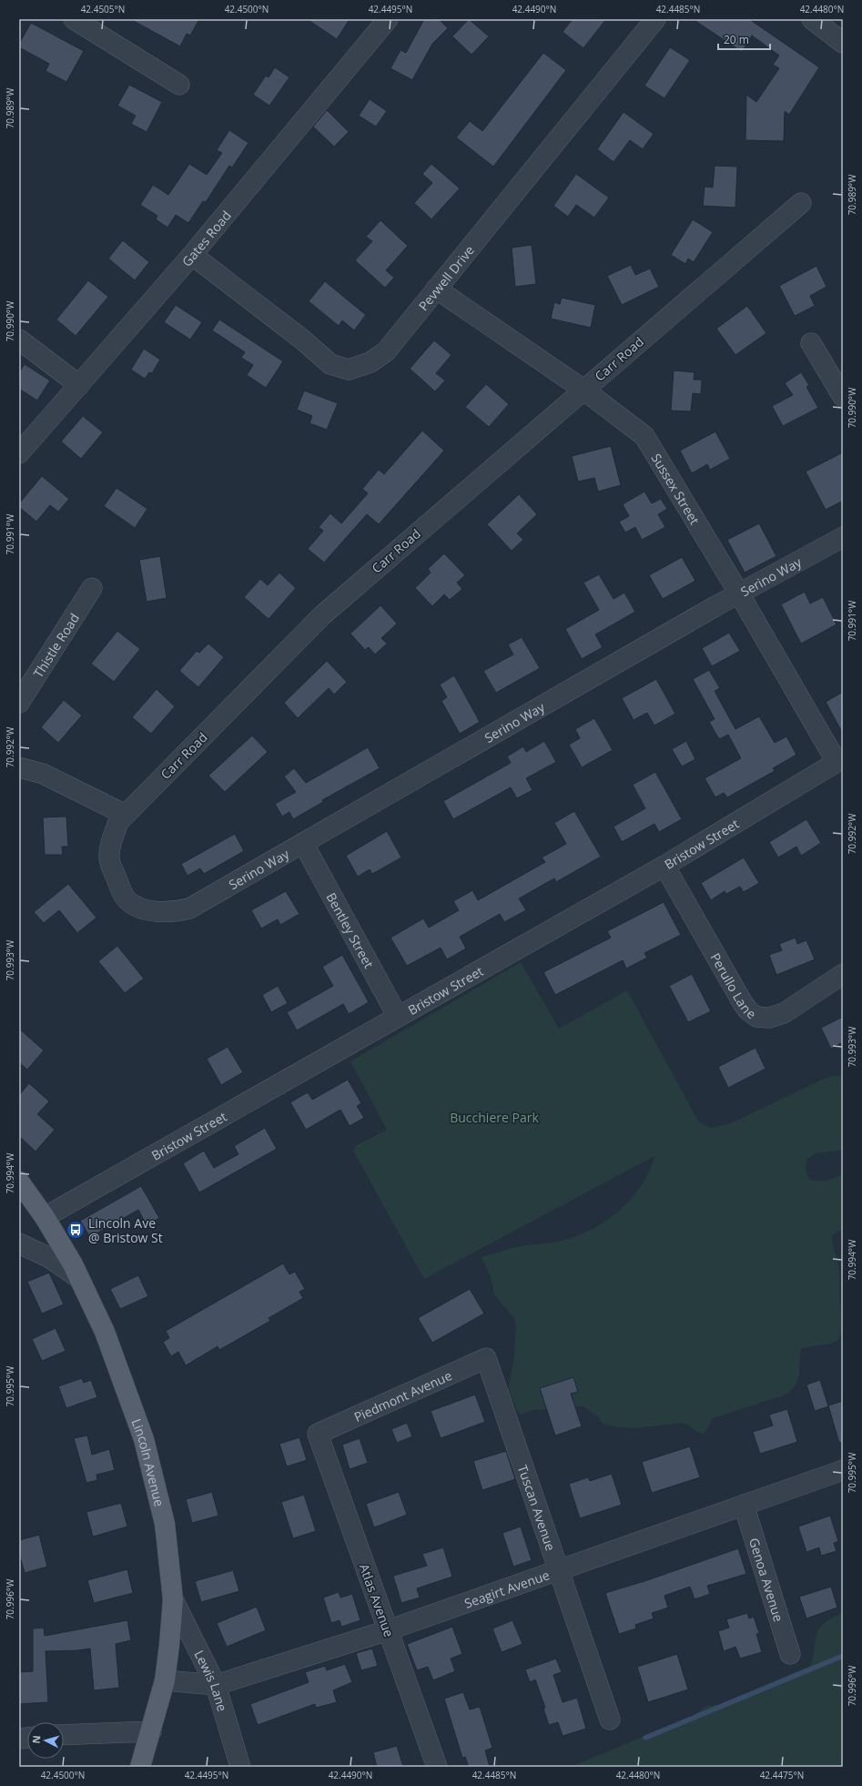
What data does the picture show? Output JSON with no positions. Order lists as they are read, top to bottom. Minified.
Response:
{"streets":{"main road":["Lincoln Avenue"],"street":["Gates Road","Pevwell Drive","Carr Road","Sussex Street","Serino Way","Thistle Road","Bristow Street","Bentley Street","Perullo Lane","Piedmont Avenue","Tuscan Avenue","Genoa Avenue","Seagirt Avenue","Atlas Avenue","Lewis Lane"]},"crossings":[["Gates Road","Pevwell Drive"],["Pevwell Drive","Sussex Street"],["Carr Road","Sussex Street"],["Carr Road","Serino Way"],["Sussex Street","Serino Way"],["Sussex Street","Bristow Street"],["Serino Way","Bentley Street"],["Bristow Street","Bentley Street"],["Bristow Street","Perullo Lane"],["Bristow Street","Lincoln Avenue"],["Piedmont Avenue","Tuscan Avenue"],["Piedmont Avenue","Atlas Avenue"],["Lincoln Avenue","Seagirt Avenue"],["Lincoln Avenue","Lewis Lane"],["Tuscan Avenue","Seagirt Avenue"],["Genoa Avenue","Seagirt Avenue"],["Seagirt Avenue","Atlas Avenue"],["Seagirt Avenue","Lewis Lane"]],"parks":["Bucchiere Park"],"places":{"bus stop":["Lincoln Ave @ Bristow St"]},"scale_bar":"20 m","north":"left","coordinates":["42.4505°N","42.4500°N","42.4495°N","42.4490°N","42.4485°N","42.4480°N","70.989°W","70.990°W","70.991°W","70.992°W","70.993°W","70.994°W","70.995°W","70.996°W","42.4475°N"]}
